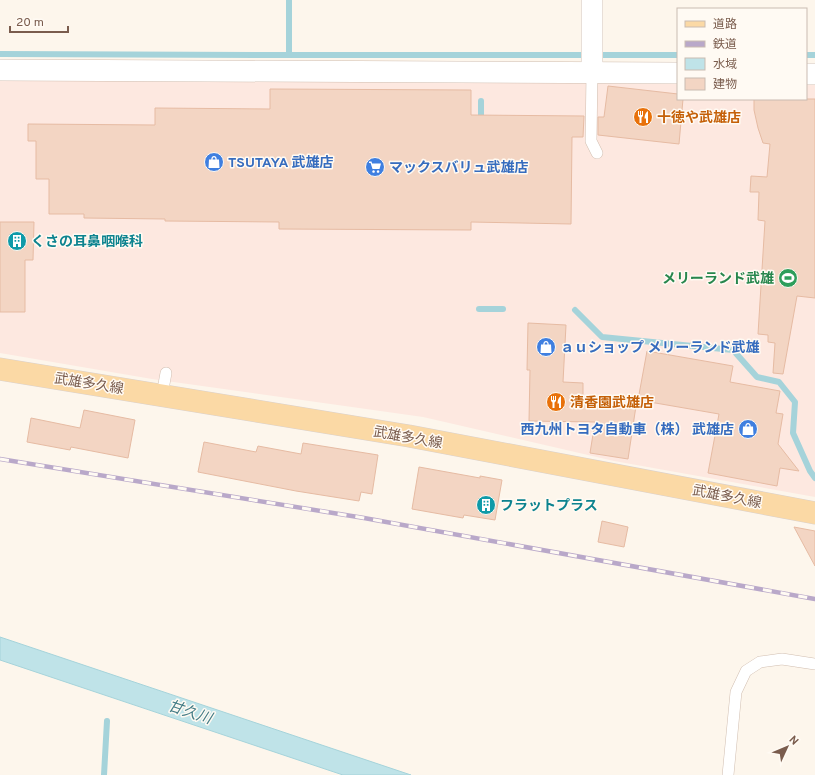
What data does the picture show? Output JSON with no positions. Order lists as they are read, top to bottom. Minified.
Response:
{"streets":{"main road":["武雄多久線"]},"water":["甘久川"],"places":{"restaurant":["十徳や武雄店","清香園武雄店"],"shop":["TSUTAYA 武雄店","ａｕショップ メリーランド武雄","西九州トヨタ自動車（株） 武雄店"],"supermarket":["マックスバリュ武雄店"],"building":["くさの耳鼻咽喉科","フラットプラス"],"sports":["メリーランド武雄"]},"legend":["道路","鉄道","水域","建物"],"scale_bar":"20 m","north":"top right"}
